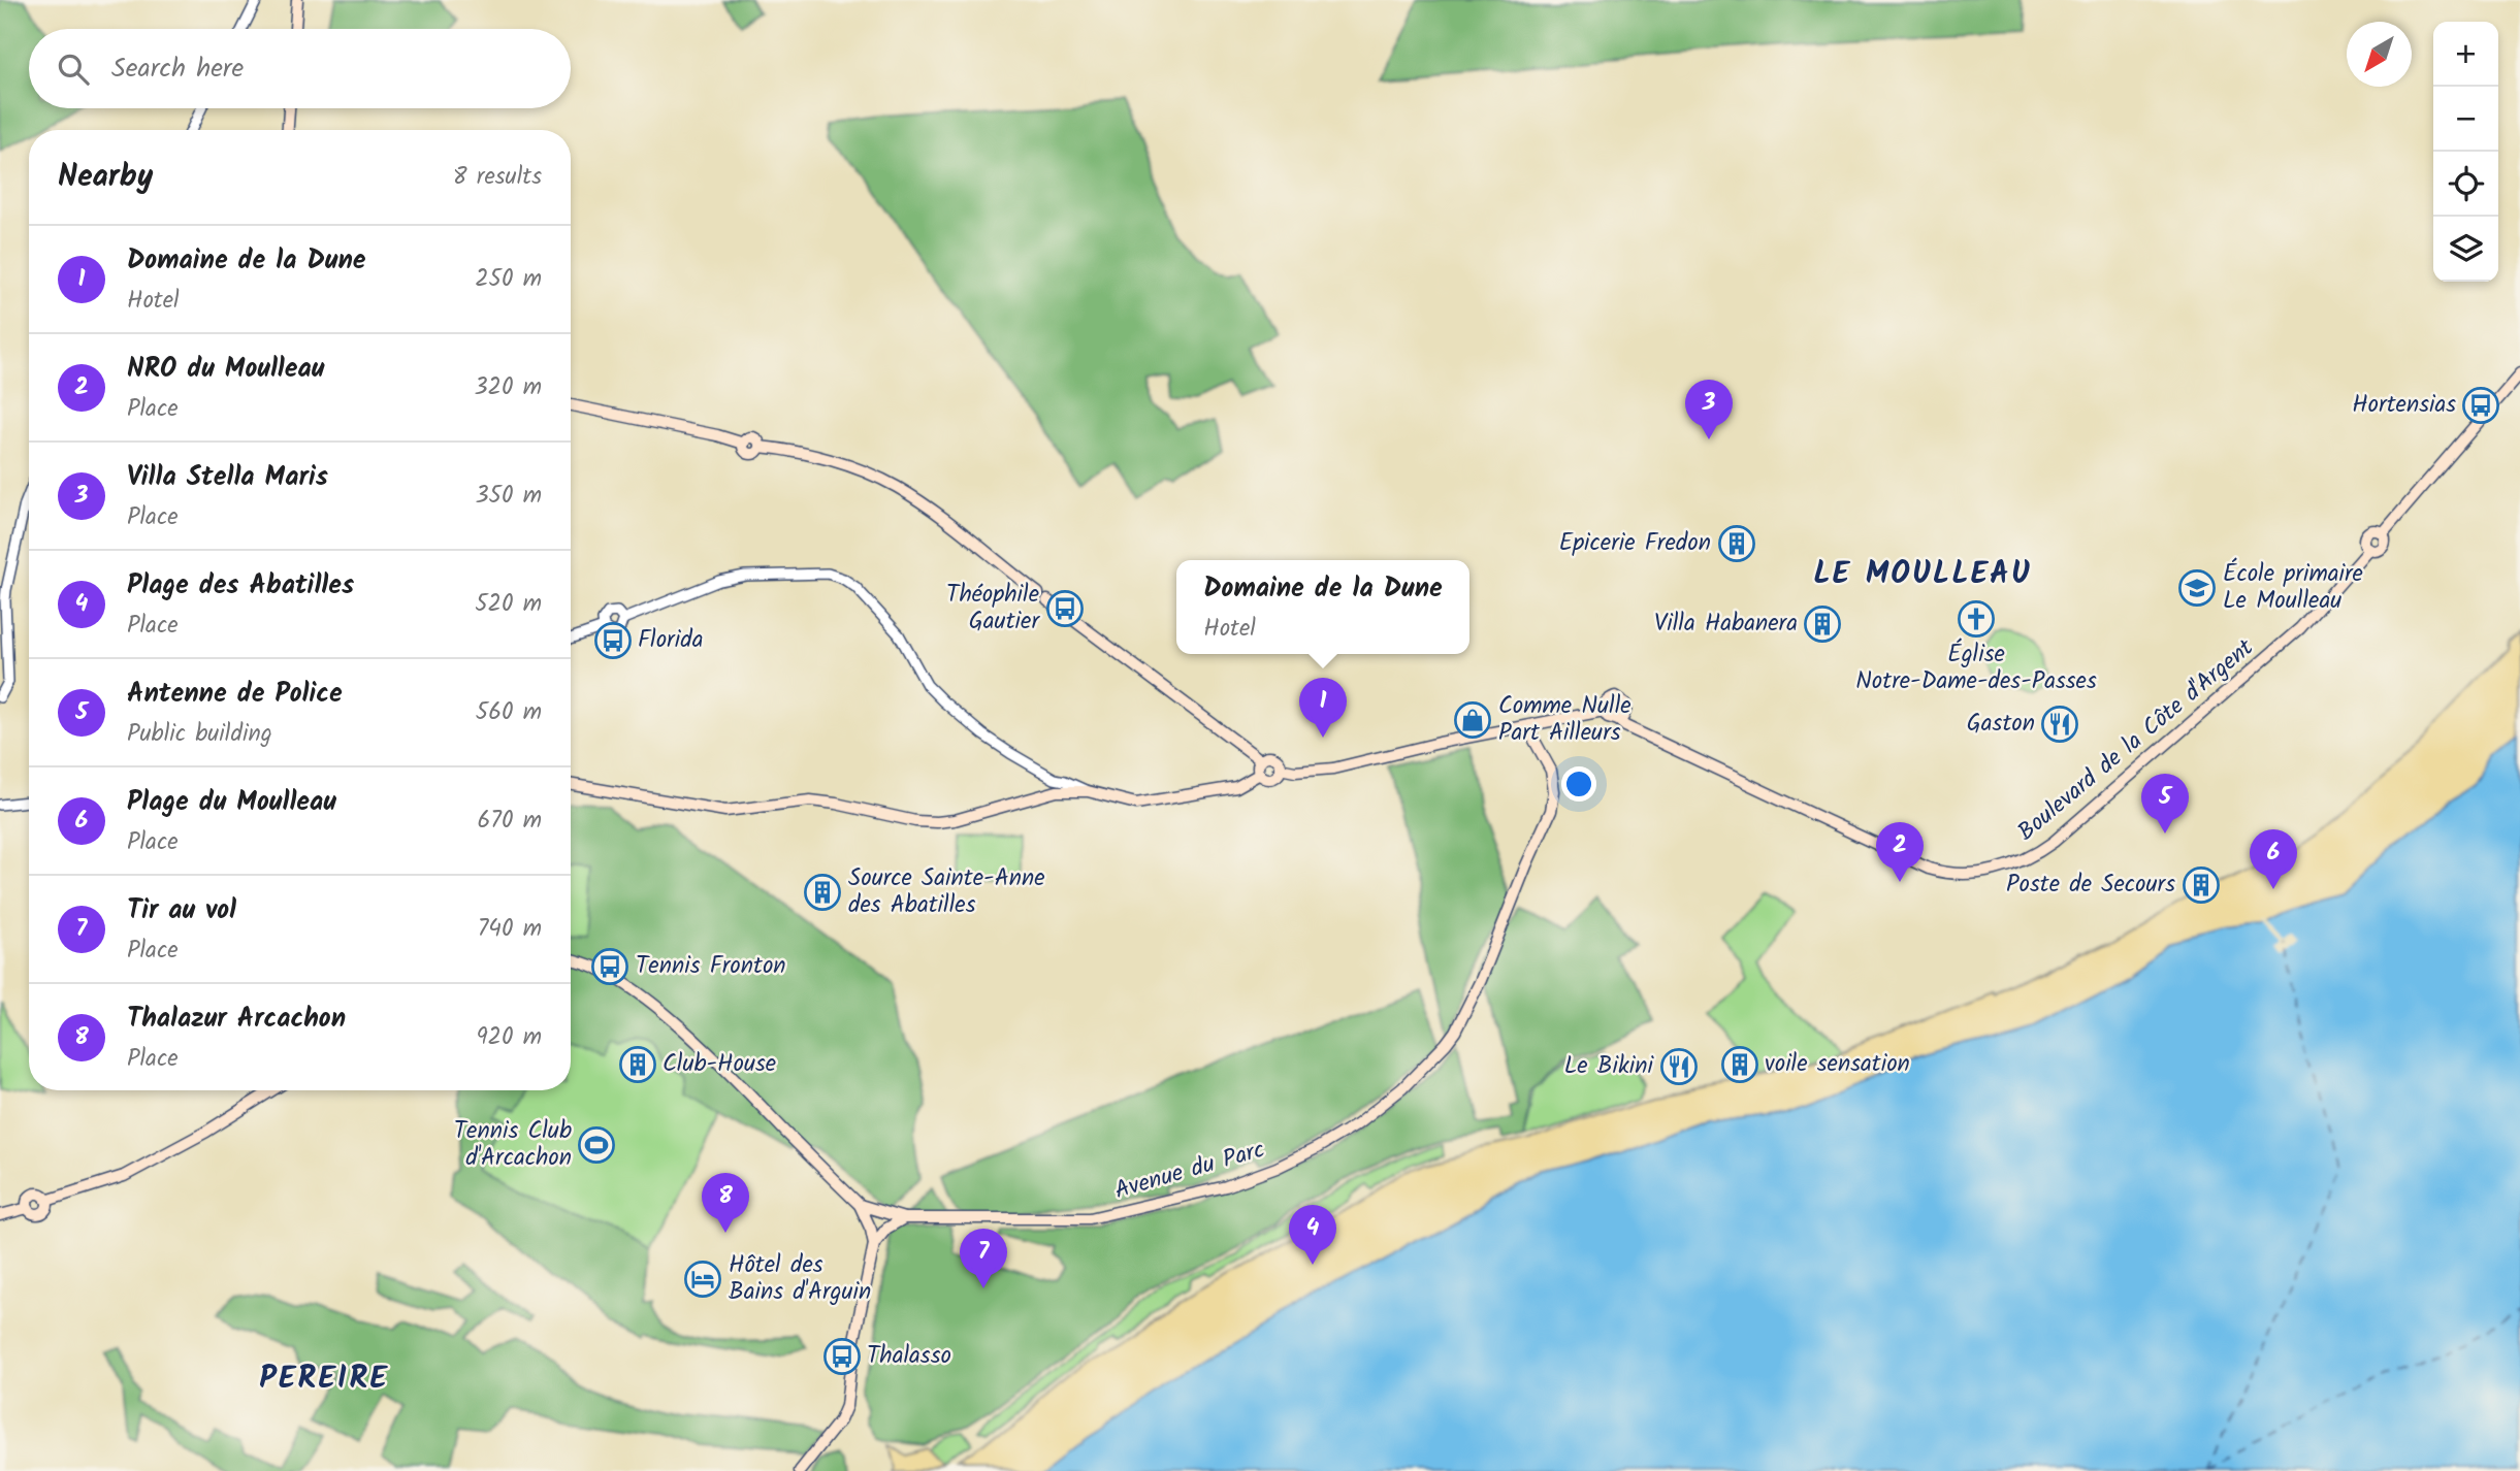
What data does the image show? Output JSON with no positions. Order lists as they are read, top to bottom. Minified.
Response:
{"streets":{"main road":["Boulevard de la Côte d'Argent","Avenue du Parc"]},"districts":["LE MOULLEAU","PEREIRE"],"places":{"bus stop":["Hortensias","Théophile Gautier","Florida","Tennis Fronton","Thalasso"],"building":["Epicerie Fredon","Villa Habanera","Poste de Secours","Source Sainte-Anne des Abatilles","Club-House","voile sensation"],"school or university":["École primaire Le Moulleau"],"church":["Église Notre-Dame-des-Passes"],"shop":["Comme Nulle Part Ailleurs"],"restaurant":["Gaston","Le Bikini"],"sports":["Tennis Club d'Arcachon"],"hotel":["Hôtel des Bains d'Arguin"]},"north":"bottom left","page":{"map_buttons":["+","−"],"search":"Search here","heading":["Nearby","8 results"],"list":[{"mark":"1","name":"Domaine de la Dune","note":"Hotel","value":"250 m"},{"mark":"2","name":"NRO du Moulleau","note":"Place","value":"320 m"},{"mark":"3","name":"Villa Stella Maris","note":"Place","value":"350 m"},{"mark":"4","name":"Plage des Abatilles","note":"Place","value":"520 m"},{"mark":"5","name":"Antenne de Police","note":"Public building","value":"560 m"},{"mark":"6","name":"Plage du Moulleau","note":"Place","value":"670 m"},{"mark":"7","name":"Tir au vol","note":"Place","value":"740 m"},{"mark":"8","name":"Thalazur Arcachon","note":"Place","value":"920 m"}],"pins":["3","1","5","2","6","8","4","7"],"popup":["Domaine de la Dune","Hotel"]}}
